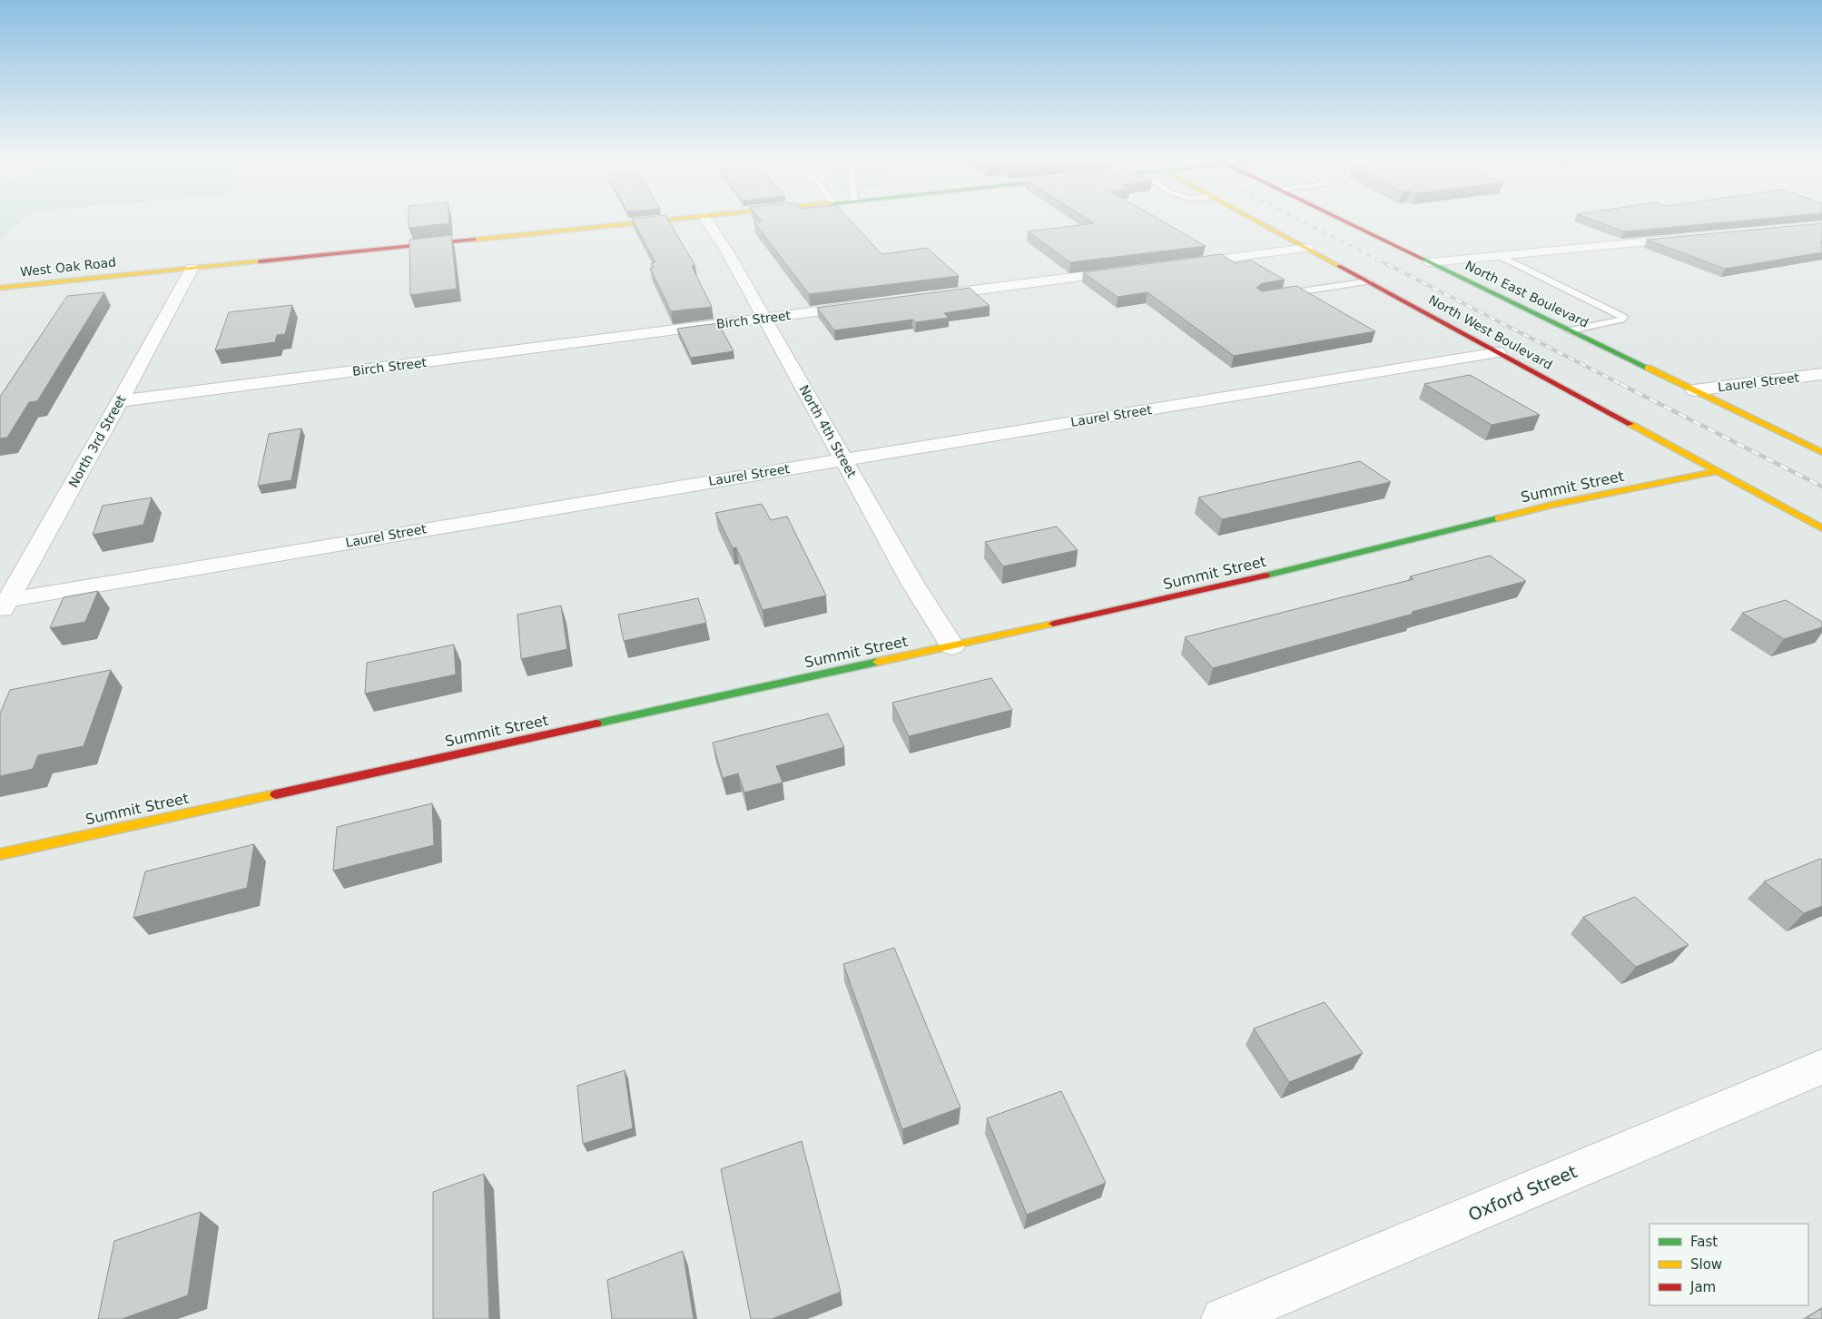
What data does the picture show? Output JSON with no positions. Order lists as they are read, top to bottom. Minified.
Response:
{"streets":{"street":["West Oak Road","North East Boulevard","Birch Street","North West Boulevard","Laurel Street","North 4th Street","North 3rd Street","Summit Street","Oxford Street"]},"crossings":[["West Oak Road","North 3rd Street"],["North East Boulevard","Laurel Street"],["Birch Street","North 4th Street"],["Birch Street","North 3rd Street"],["North West Boulevard","Laurel Street"],["North West Boulevard","Summit Street"],["Laurel Street","North 4th Street"],["Laurel Street","North 3rd Street"],["North 4th Street","Summit Street"]],"legend":["Fast","Slow","Jam"]}
